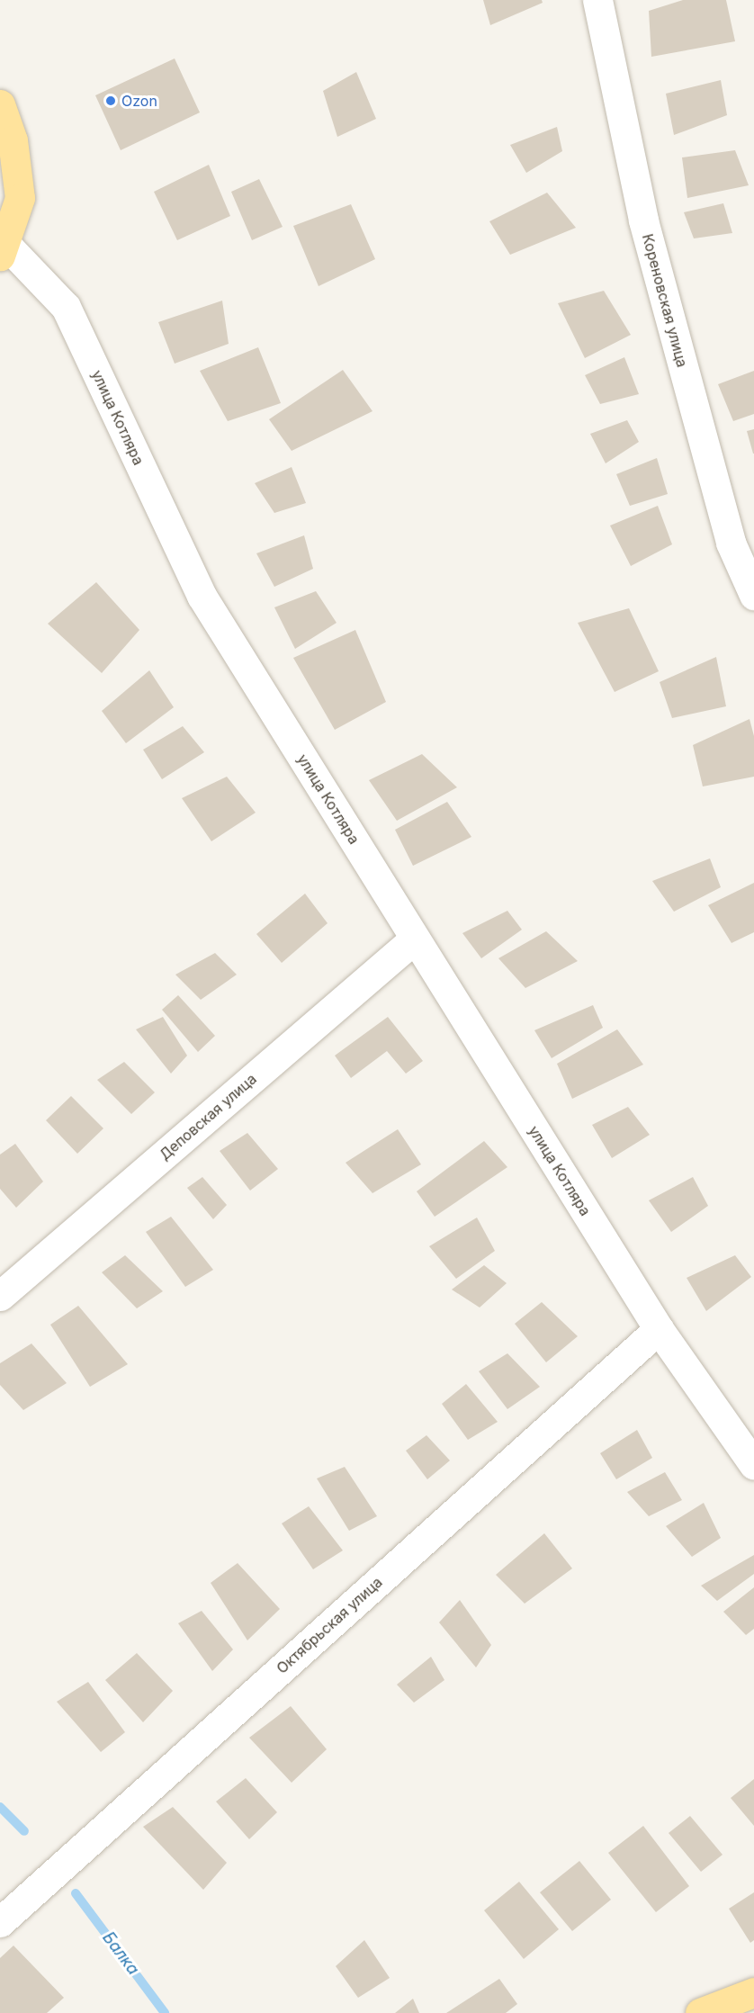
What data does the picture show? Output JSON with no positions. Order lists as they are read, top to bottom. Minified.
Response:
{"streets":{"main road":["улица Котляра"],"street":["Кореновская улица","Деповская улица","Октябрьская улица"]},"crossings":[["улица Котляра","Деповская улица"],["улица Котляра","Октябрьская улица"]],"water":["Балка"],"places":["Ozon"]}
